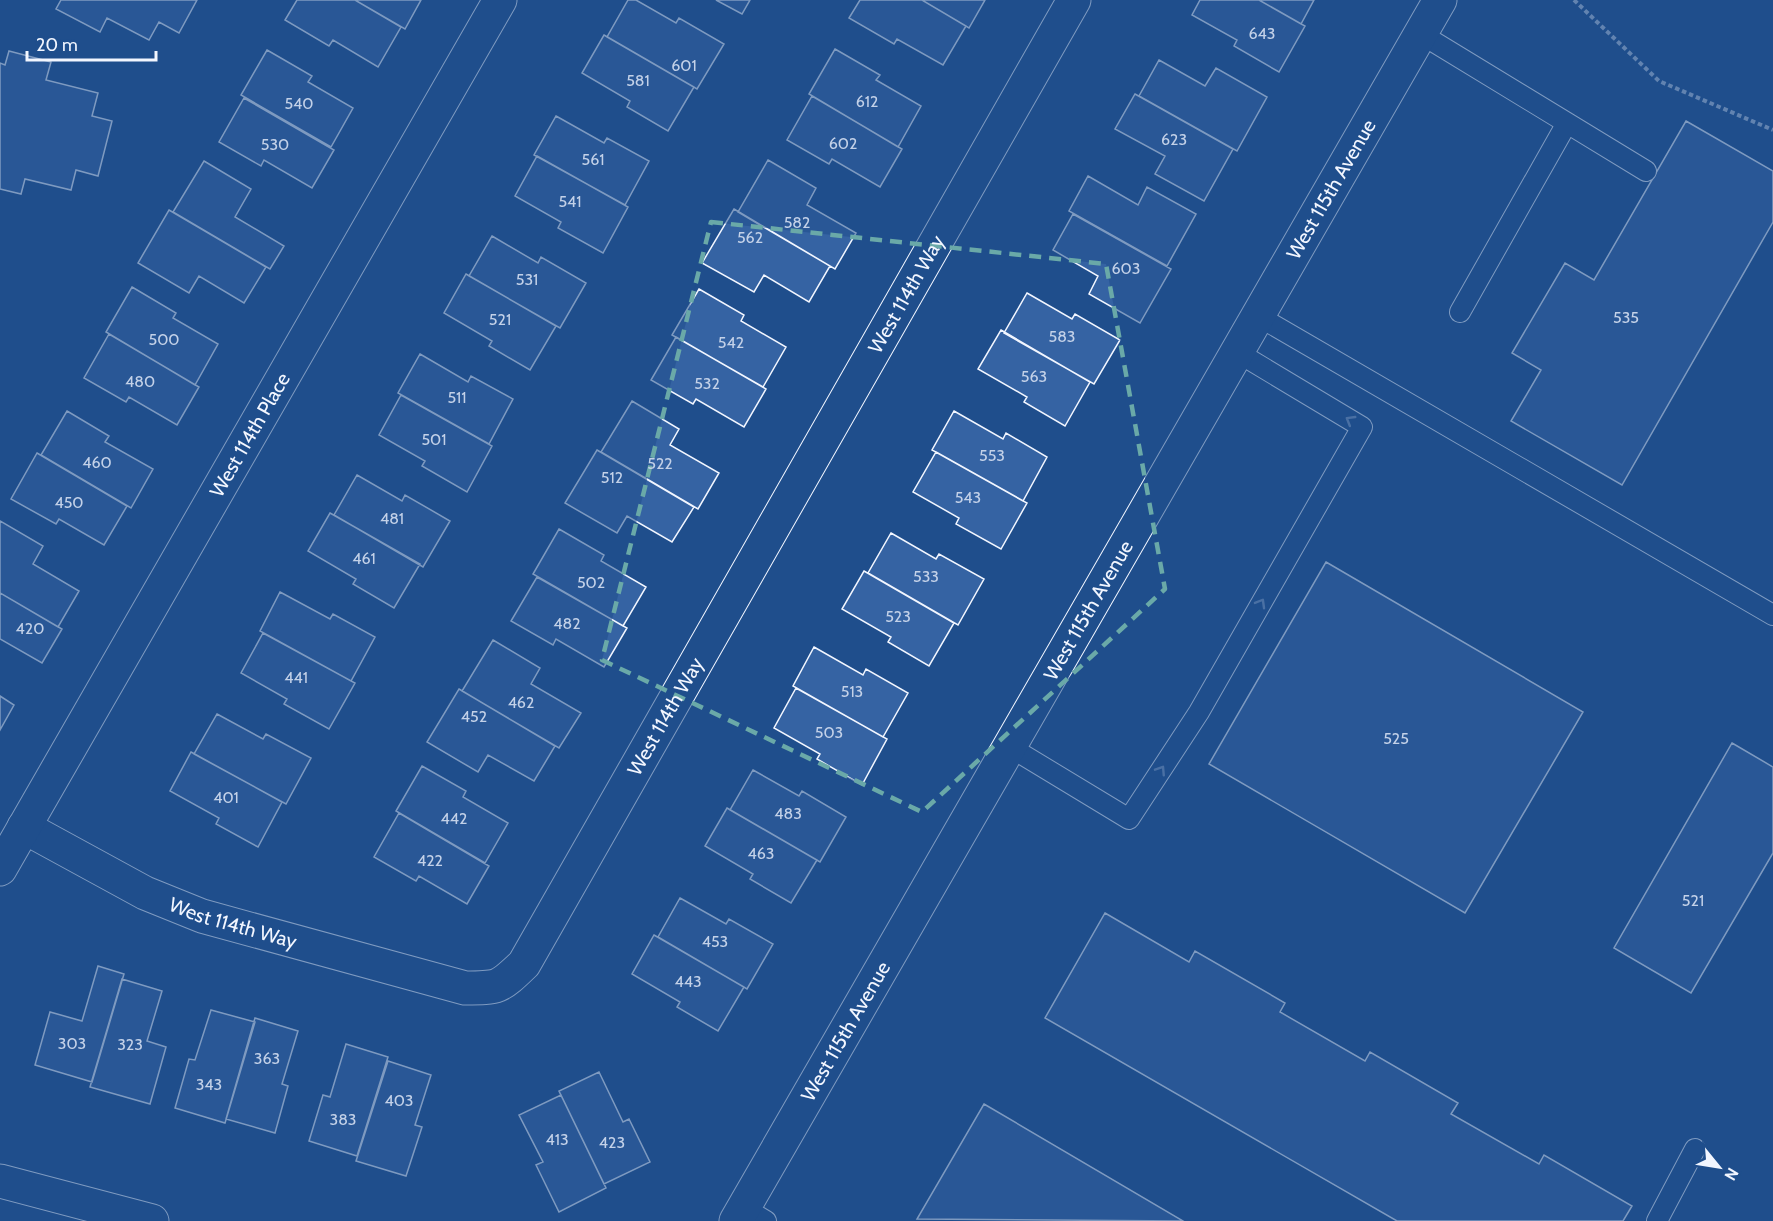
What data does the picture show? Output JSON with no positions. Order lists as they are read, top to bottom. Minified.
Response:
{"streets":{"street":["West 115th Avenue","West 114th Way","West 114th Place"]},"crossings":[["West 114th Way","West 114th Place"]],"house_numbers":["643","601","581","612","540","623","602","530","561","541","582","562","603","531","535","521","583","500","542","563","480","532","511","501","553","460","522","512","543","450","481","461","533","502","523","482","420","441","513","462","452","503","525","401","483","442","463","422","521","453","443","303","323","363","343","403","383","413","423"],"scale_bar":"20 m","north":"bottom right"}
